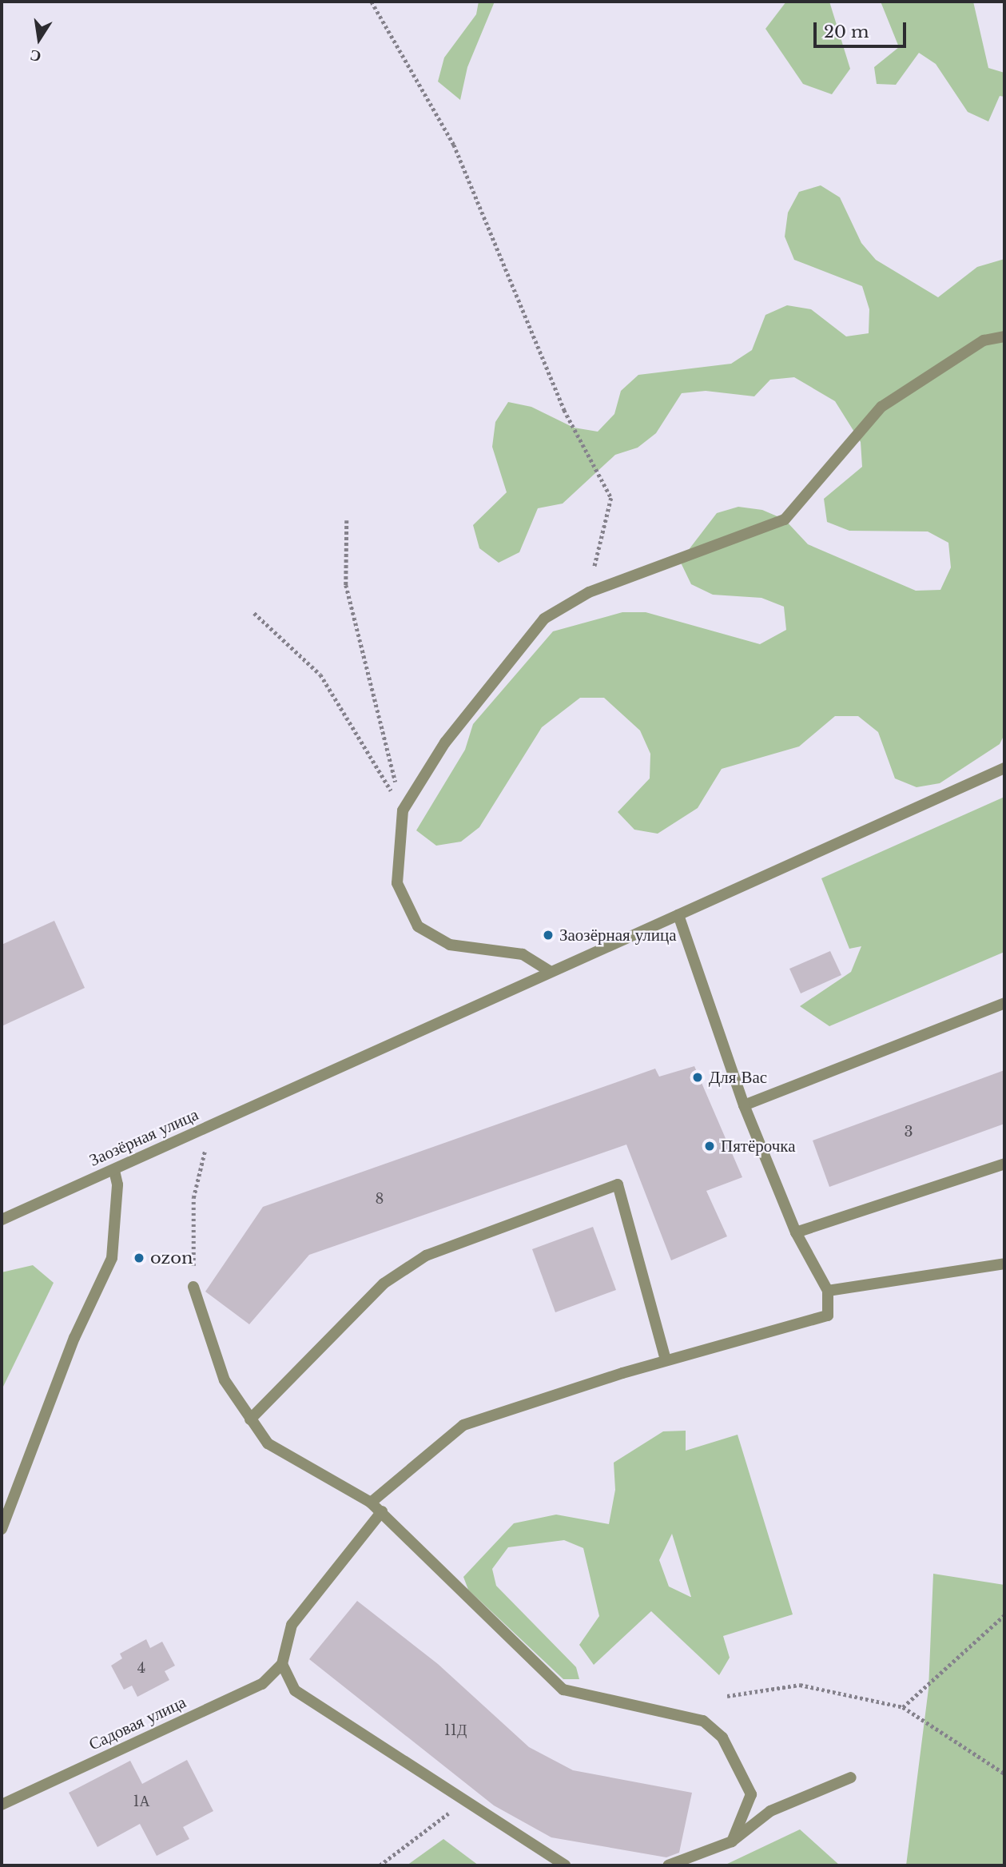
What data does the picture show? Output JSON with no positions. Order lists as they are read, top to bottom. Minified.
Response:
{"streets":{"street":["Заозёрная улица","Садовая улица"]},"places":["Заозёрная улица","Для Вас","Пятёрочка","ozon"],"house_numbers":["3","8","4","11Д","1А"],"scale_bar":"20 m","north":"bottom"}
